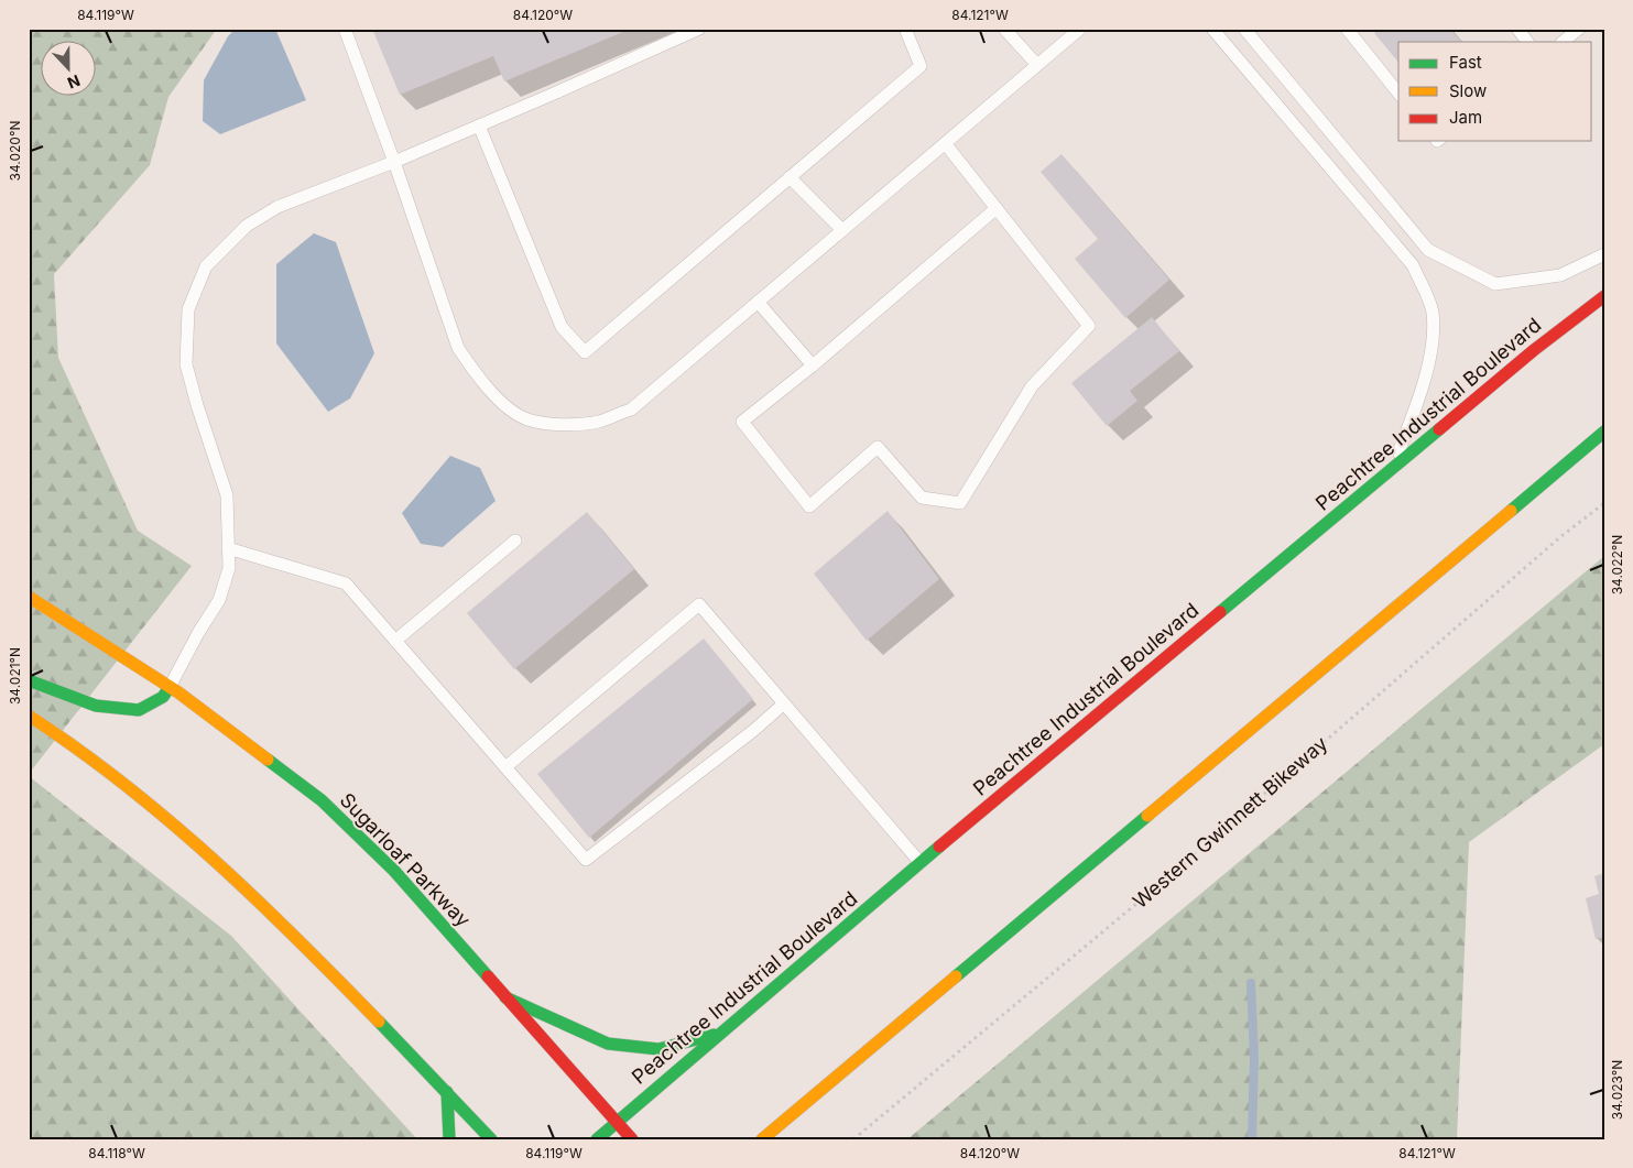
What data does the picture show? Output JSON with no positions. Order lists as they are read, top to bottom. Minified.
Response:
{"streets":{"main road":["Peachtree Industrial Boulevard","Sugarloaf Parkway"],"path":["Western Gwinnett Bikeway"]},"crossings":[["Peachtree Industrial Boulevard","Sugarloaf Parkway"]],"legend":["Fast","Slow","Jam"],"north":"bottom","coordinates":["84.119°W","84.120°W","84.121°W","34.020°N","34.022°N","34.021°N","34.023°N","84.118°W"]}
